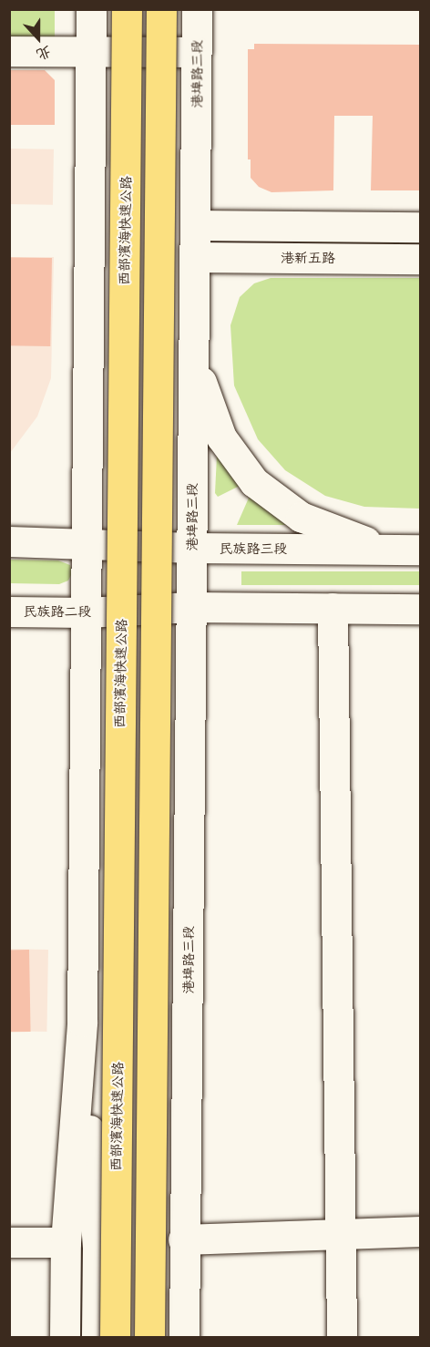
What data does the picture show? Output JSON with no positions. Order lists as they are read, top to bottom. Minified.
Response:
{"streets":{"highway":["西部濱海快速公路"],"street":["港埠路三段","港新五路","民族路三段","民族路二段"]},"crossings":[["港埠路三段","港新五路"],["港埠路三段","民族路三段"],["港埠路三段","民族路二段"]],"north":"bottom"}
